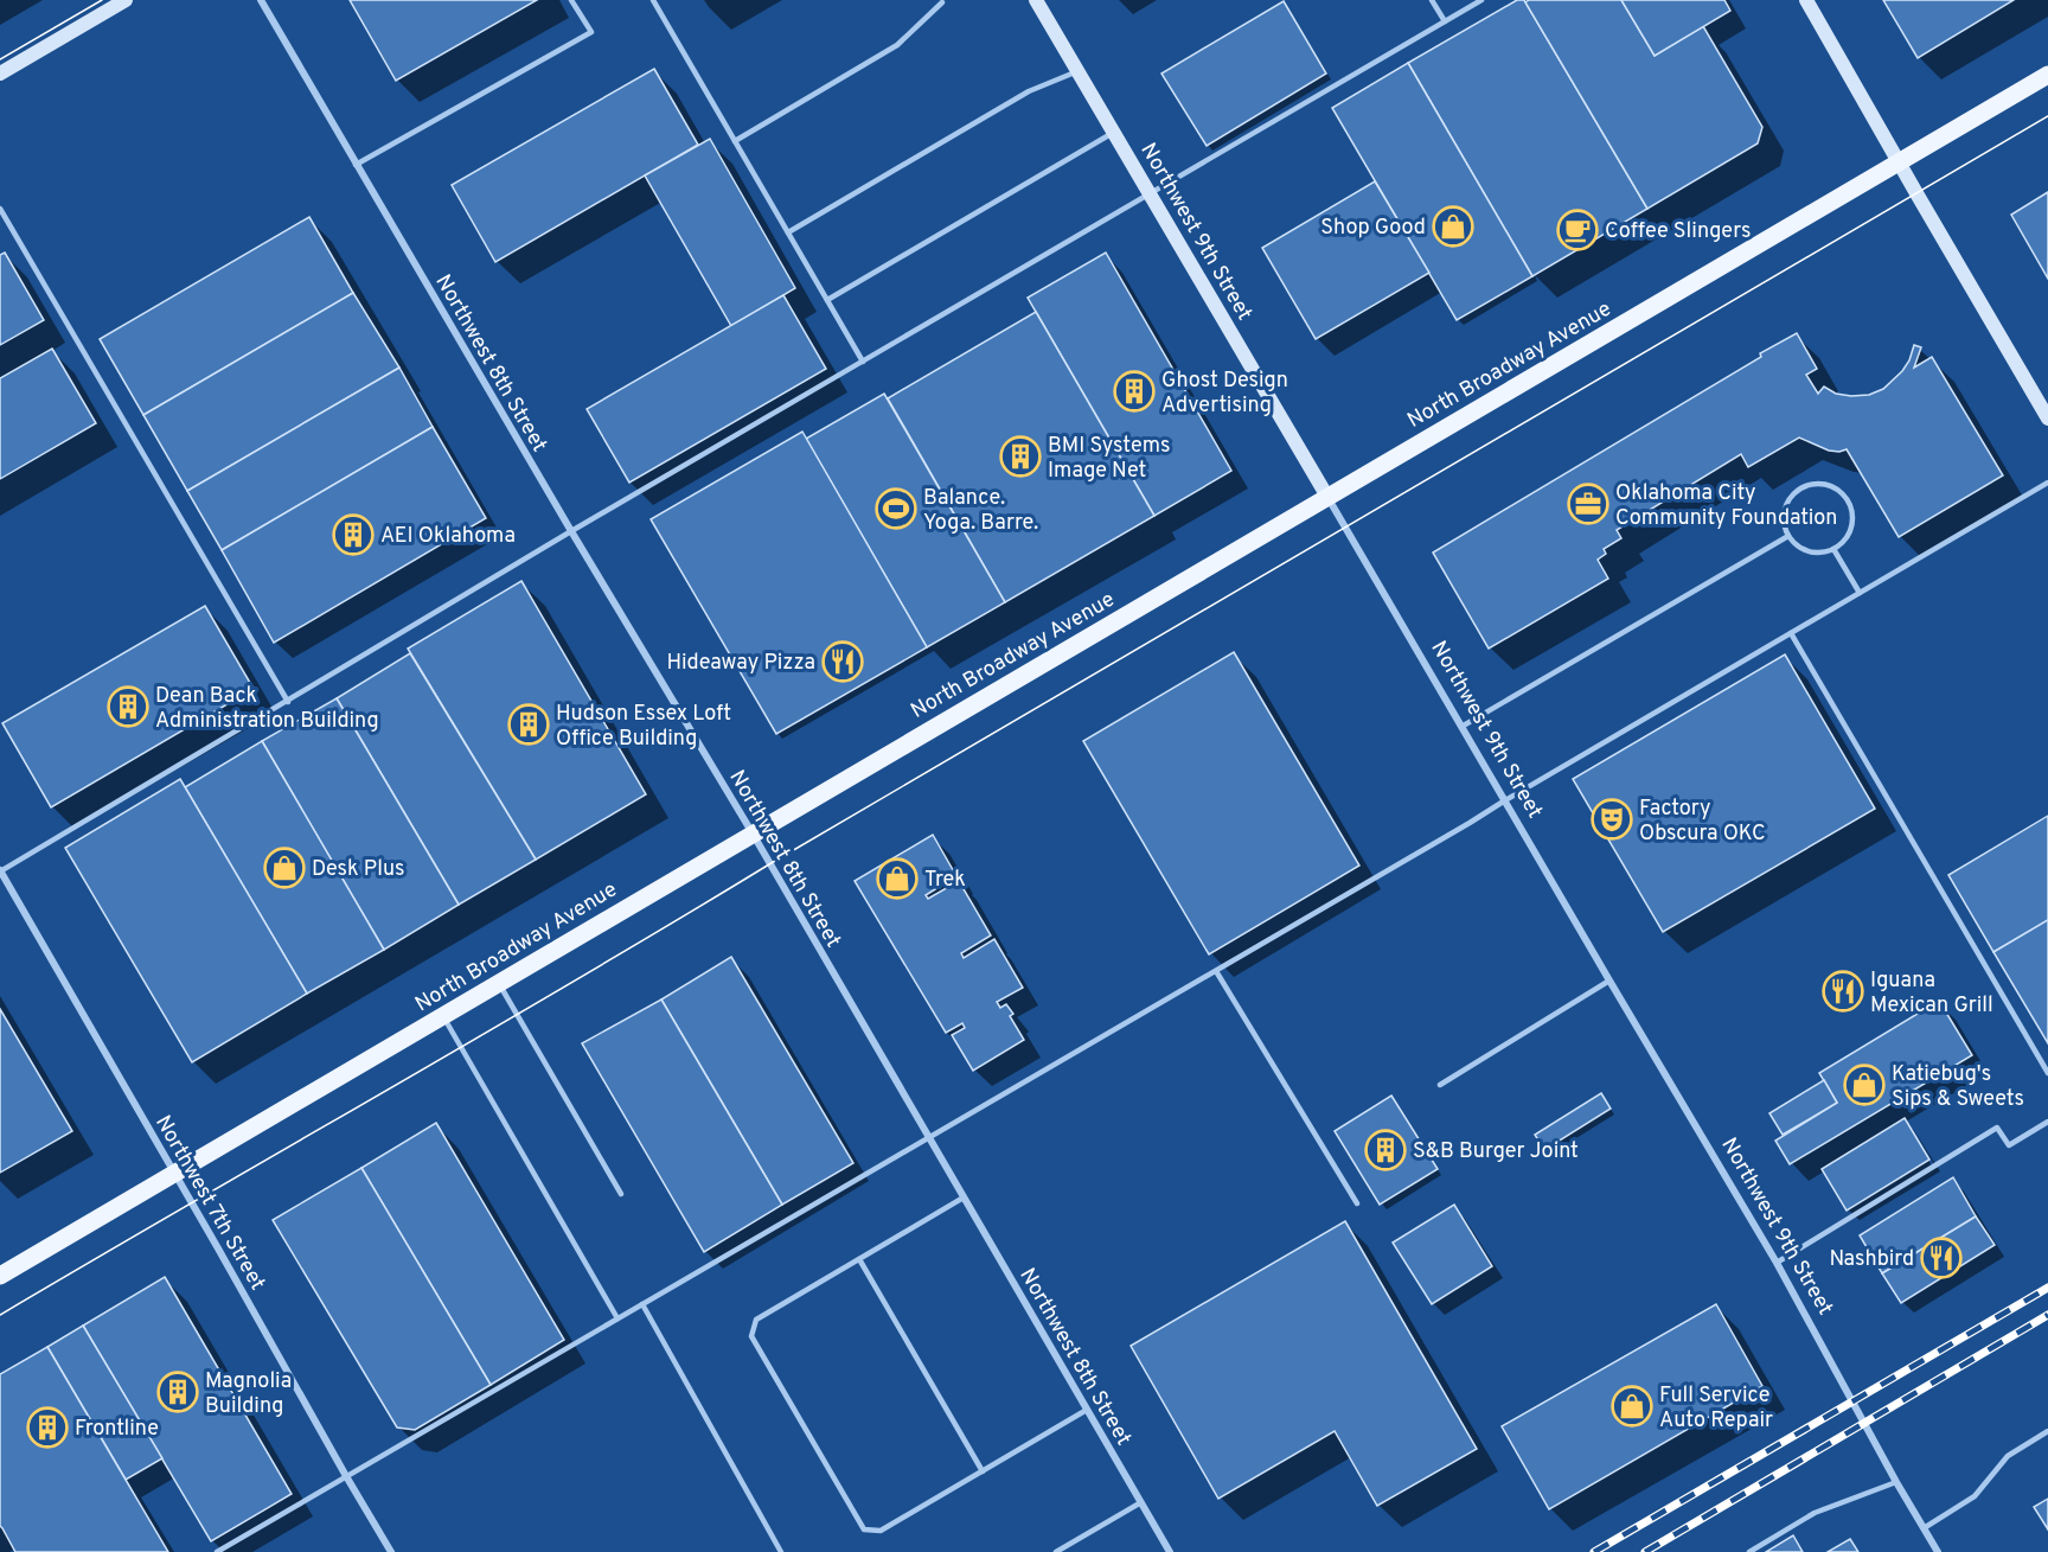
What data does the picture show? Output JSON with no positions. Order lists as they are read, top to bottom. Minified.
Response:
{"streets":{"main road":["North Broadway Avenue"],"street":["Northwest 9th Street","Northwest 8th Street","Northwest 7th Street"]},"crossings":[["Northwest 9th Street","North Broadway Avenue"],["Northwest 8th Street","North Broadway Avenue"],["North Broadway Avenue","Northwest 7th Street"]],"places":{"shop":["Shop Good","Desk Plus","Trek","Katiebug's Sips & Sweets","Full Service Auto Repair"],"cafe":["Coffee Slingers"],"building":["Ghost Design Advertising","BMI Systems Image Net","AEI Oklahoma","Dean Back Administration Building","Hudson Essex Loft Office Building","S&B Burger Joint","Magnolia Building","Frontline"],"office":["Oklahoma City Community Foundation"],"sports":["Balance. Yoga. Barre."],"restaurant":["Hideaway Pizza","Iguana Mexican Grill","Nashbird"],"theatre":["Factory Obscura OKC"]}}
